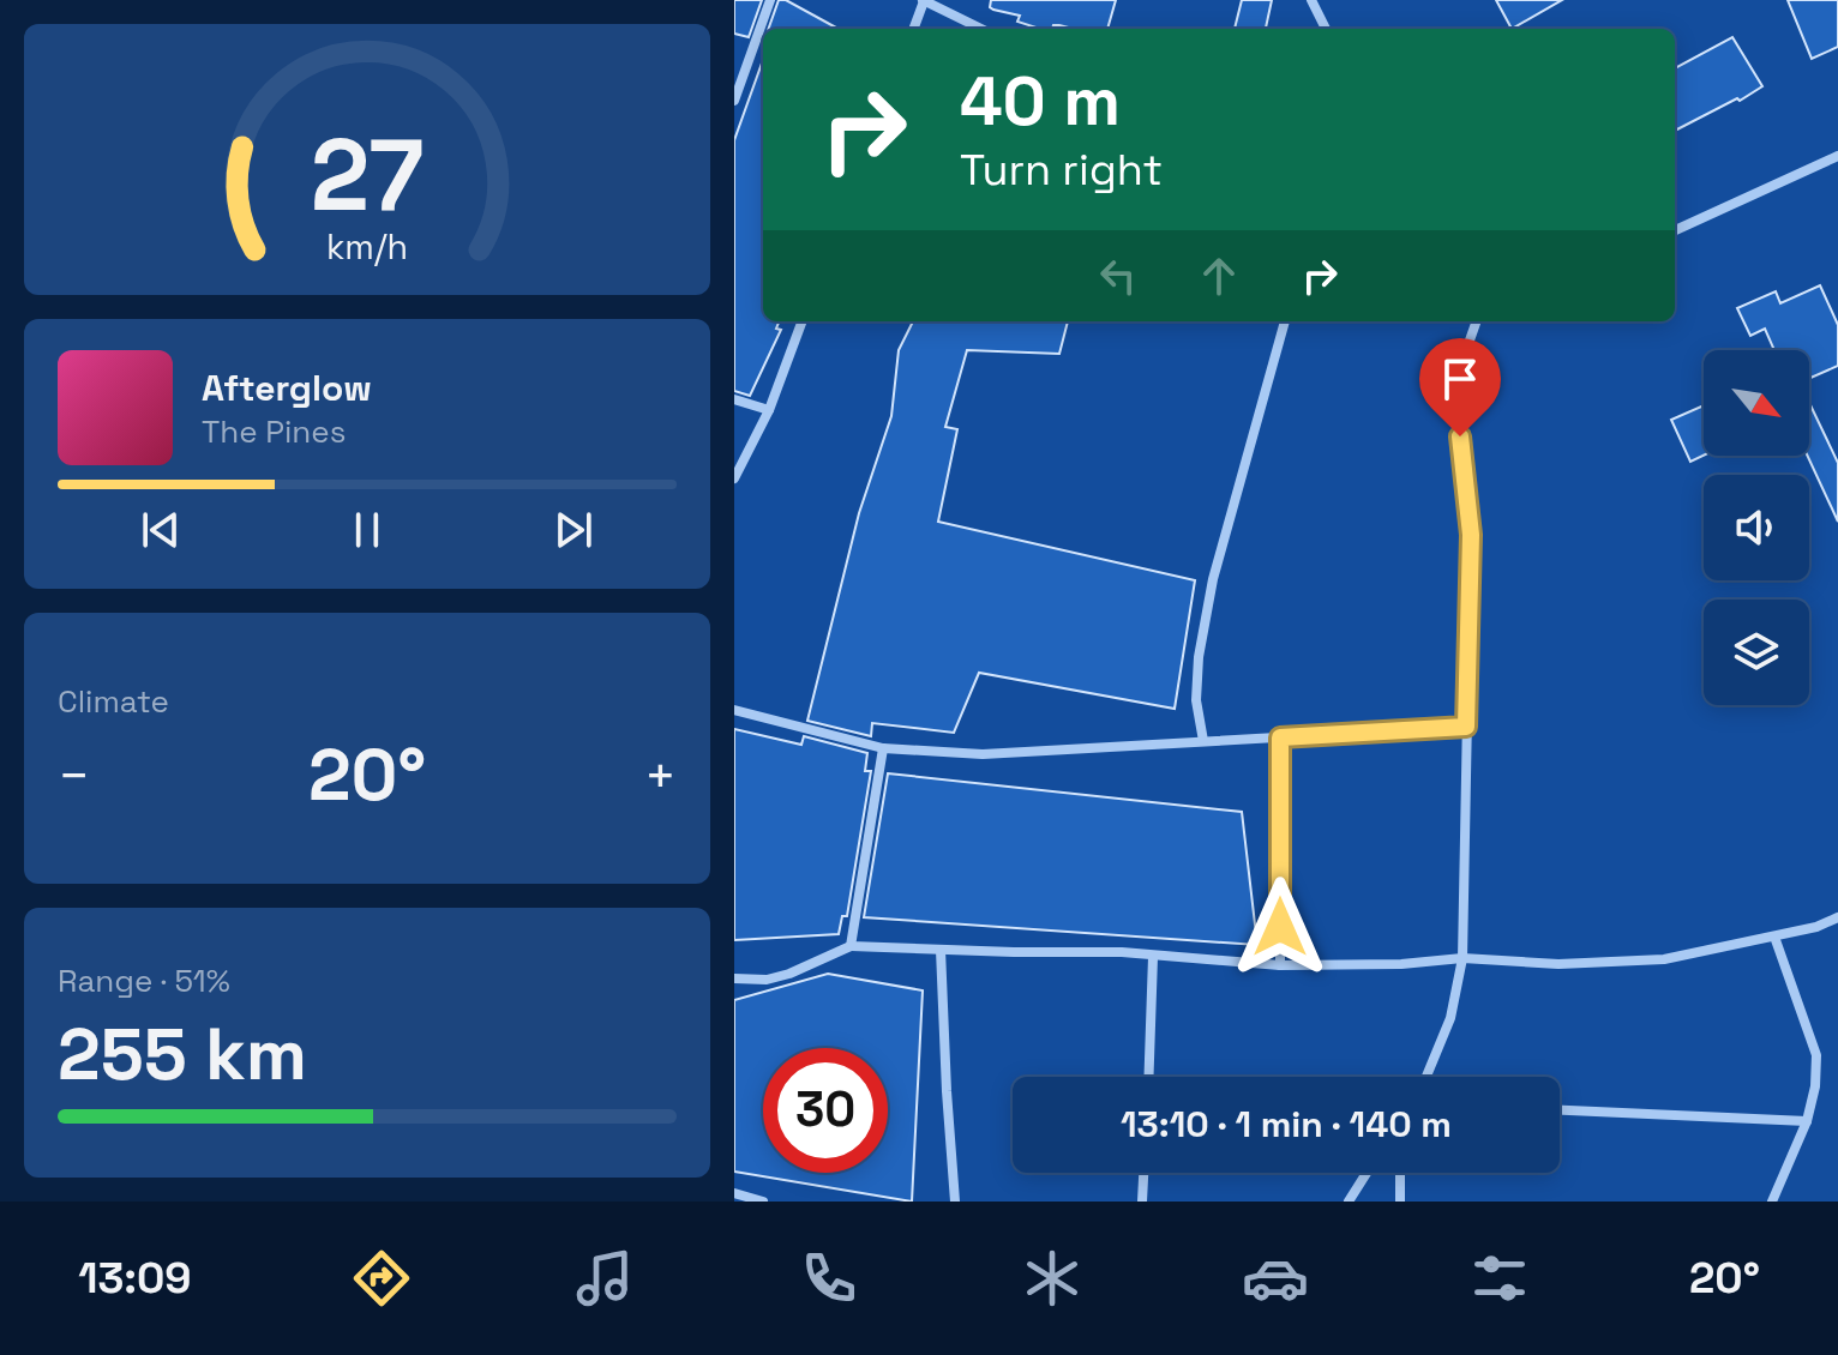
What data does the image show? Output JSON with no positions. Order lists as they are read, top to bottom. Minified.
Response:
{"north":"bottom right","page":{"turn":["40 m","Turn right"],"song":["Afterglow","The Pines"],"tile":["Climate",["Range · 51%","255 km"]],"heat":["−","20°","+"],"limit":"30","trip":"13:10 · 1 min · 140 m","tabs":["13:09","20°"],"gauge":["27","km/h"]}}
